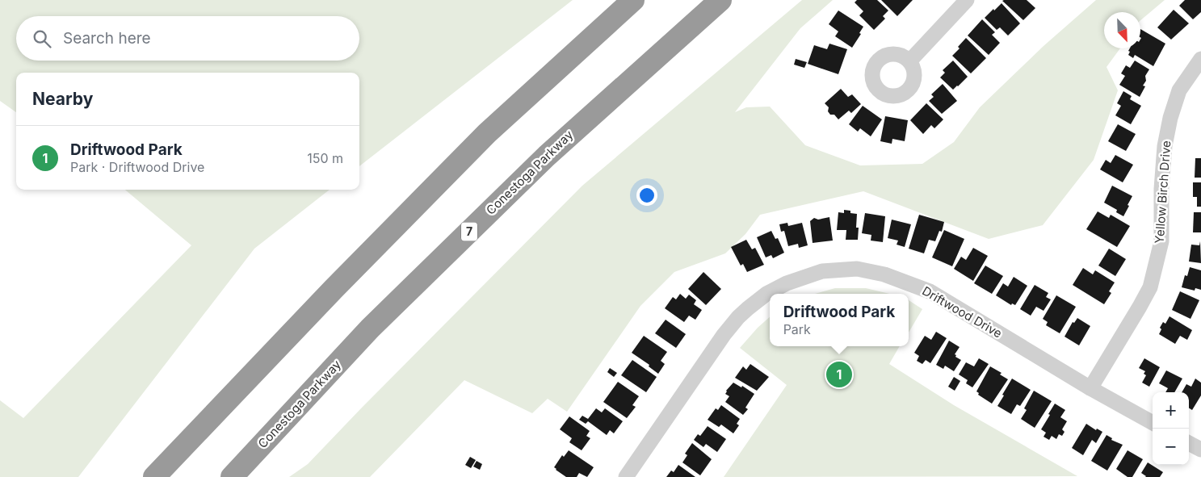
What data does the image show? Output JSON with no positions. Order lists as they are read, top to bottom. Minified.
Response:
{"streets":{"highway":["Conestoga Parkway","7"],"street":["Yellow Birch Drive","Driftwood Drive"]},"crossings":[["Yellow Birch Drive","Driftwood Drive"]],"north":"bottom right","page":{"search":"Search here","heading":"Nearby","list":[{"mark":"1","name":"Driftwood Park","note":"Park · Driftwood Drive","value":"150 m"}],"popup":["Driftwood Park","Park"],"pins":"1","map_buttons":["+","−"]}}
